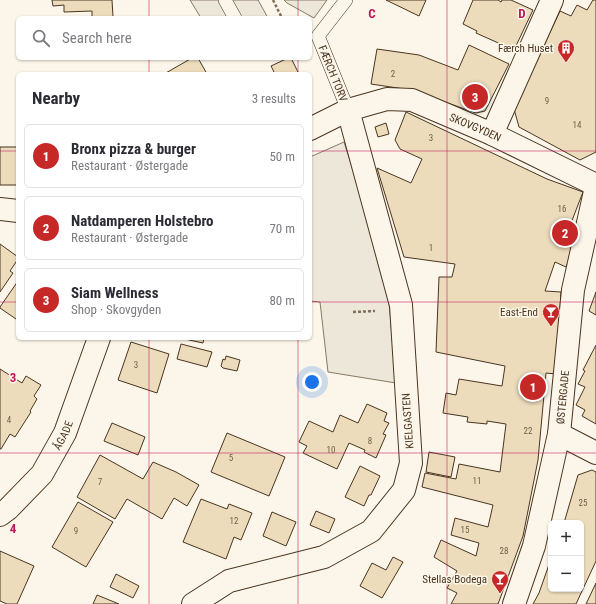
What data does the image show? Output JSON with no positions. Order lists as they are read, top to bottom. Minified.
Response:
{"streets":{"street":["SKOVGYDEN","ØSTERGADE","KIELGASTEN","ÅGADE"],"lane":["FÆRCH TORV"]},"crossings":[["FÆRCH TORV","SKOVGYDEN"],["FÆRCH TORV","KIELGASTEN"],["SKOVGYDEN","ØSTERGADE"],["SKOVGYDEN","KIELGASTEN"]],"places":{"building":["Færch Huset"],"bar":["East-End","Stellas Bodega"]},"house_numbers":["2","9","14","3","16","1","3","4","22","8","10","5","11","7","25","12","15","9","28"],"page":{"search":"Search here","heading":["Nearby","3 results"],"pins":["3","2","1"],"list":[{"mark":"1","name":"Bronx pizza & burger","note":"Restaurant · Østergade","value":"50 m"},{"mark":"2","name":"Natdamperen Holstebro","note":"Restaurant · Østergade","value":"70 m"},{"mark":"3","name":"Siam Wellness","note":"Shop · Skovgyden","value":"80 m"}],"map_buttons":["+","−"]},"grid":{"columns":["C","D"],"rows":["3","4"]}}
